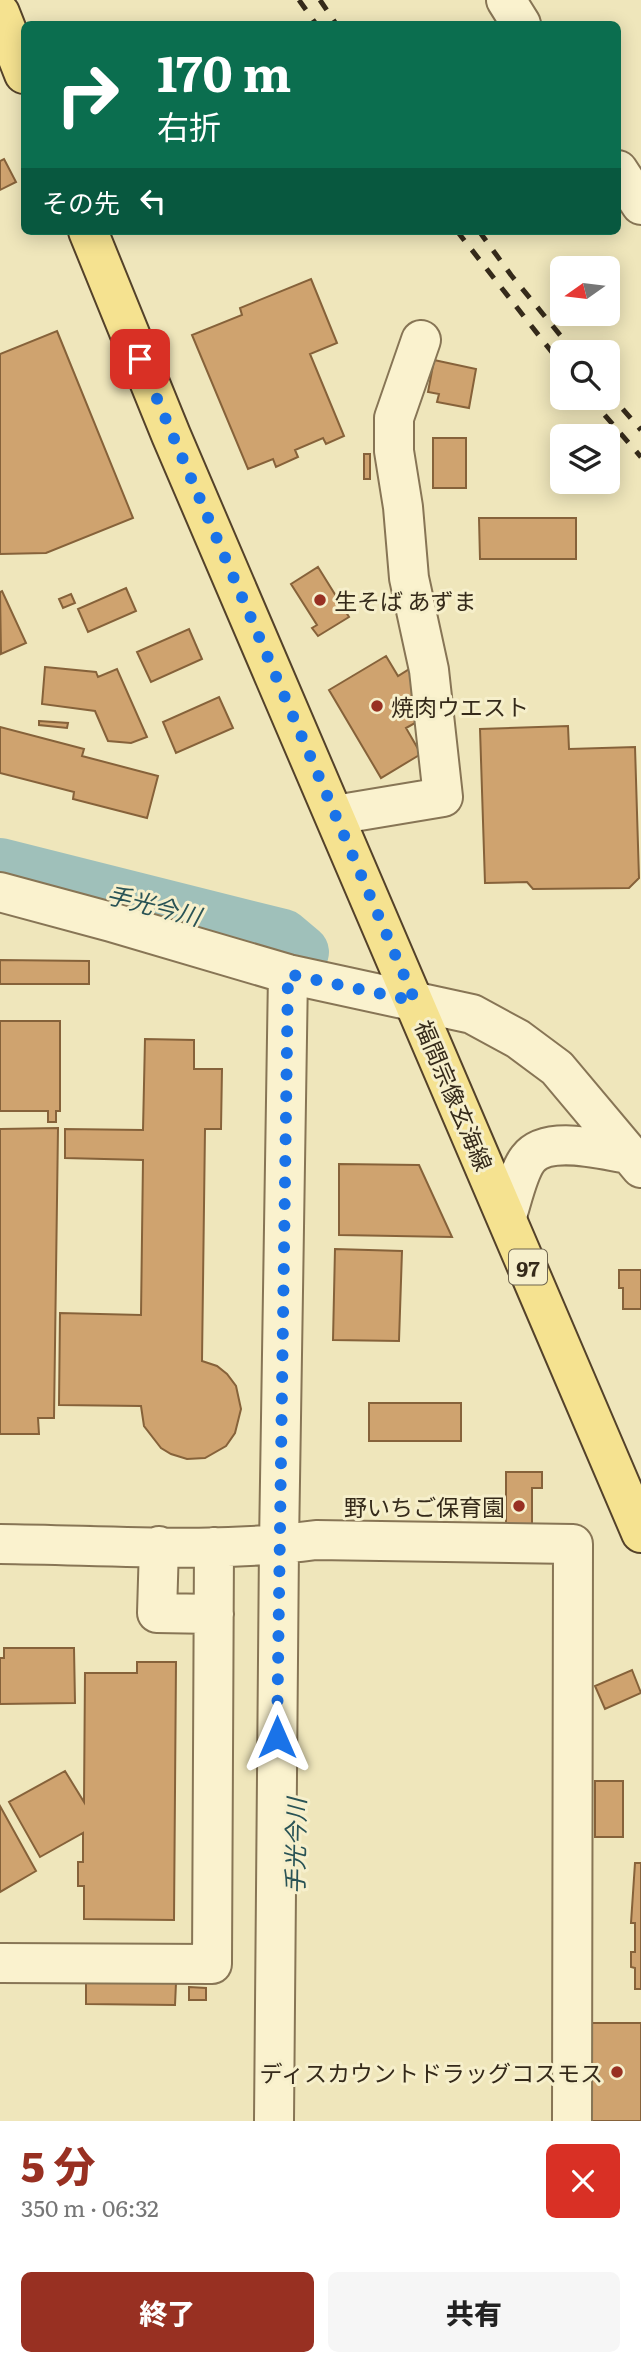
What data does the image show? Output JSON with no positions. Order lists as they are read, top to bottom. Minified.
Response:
{"streets":{"main road":["福間宗像玄海線","97"]},"water":["手光今川"],"places":["生そば あずま","焼肉ウエスト","野いちご保育園","ディスカウントドラッグコスモス"],"north":"left","page":{"turn":["170 m","右折"],"then":"その先","heading":["5 分","350 m · 06:32"],"buttons":["終了","共有"]}}
